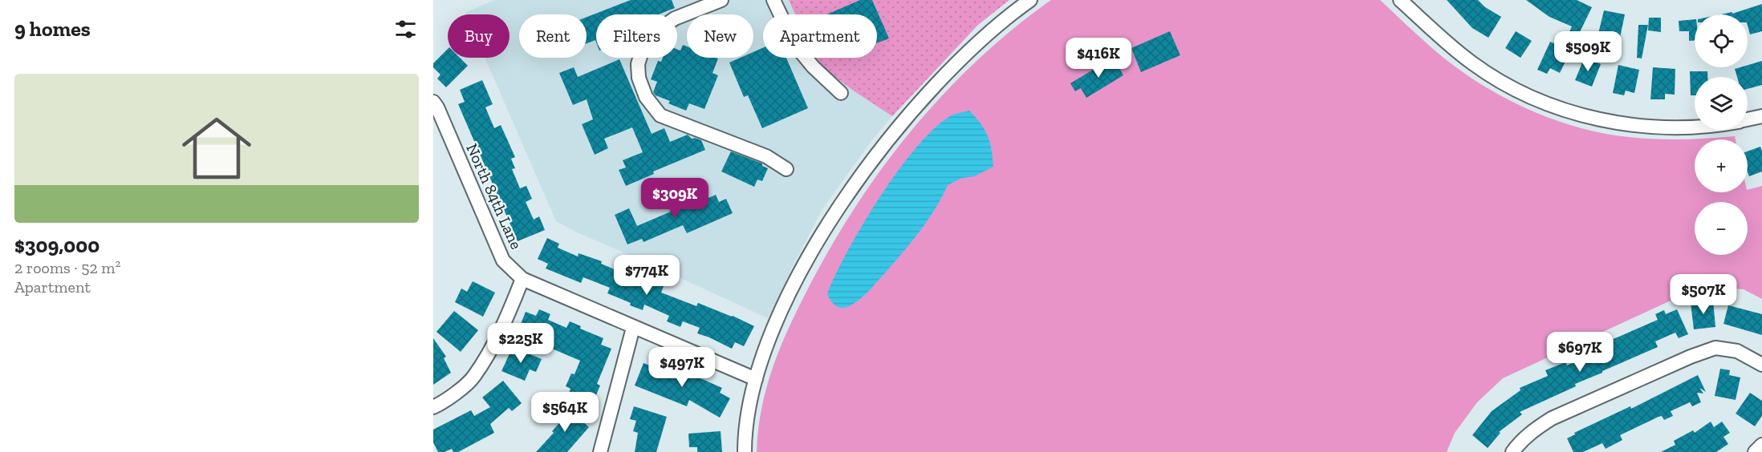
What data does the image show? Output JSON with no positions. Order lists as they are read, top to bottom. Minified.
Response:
{"streets":{"street":["North 84th Lane"]},"page":{"heading":"9 homes","map_buttons":["+","−"],"chip":["Buy","Rent","Filters","New","Apartment"],"price":["$509K","$416K","$309K","$774K","$507K","$225K","$697K","$497K","$564K"],"list":[{"name":"$309,000","note":"2 rooms · 52 m² · Apartment"}]}}
